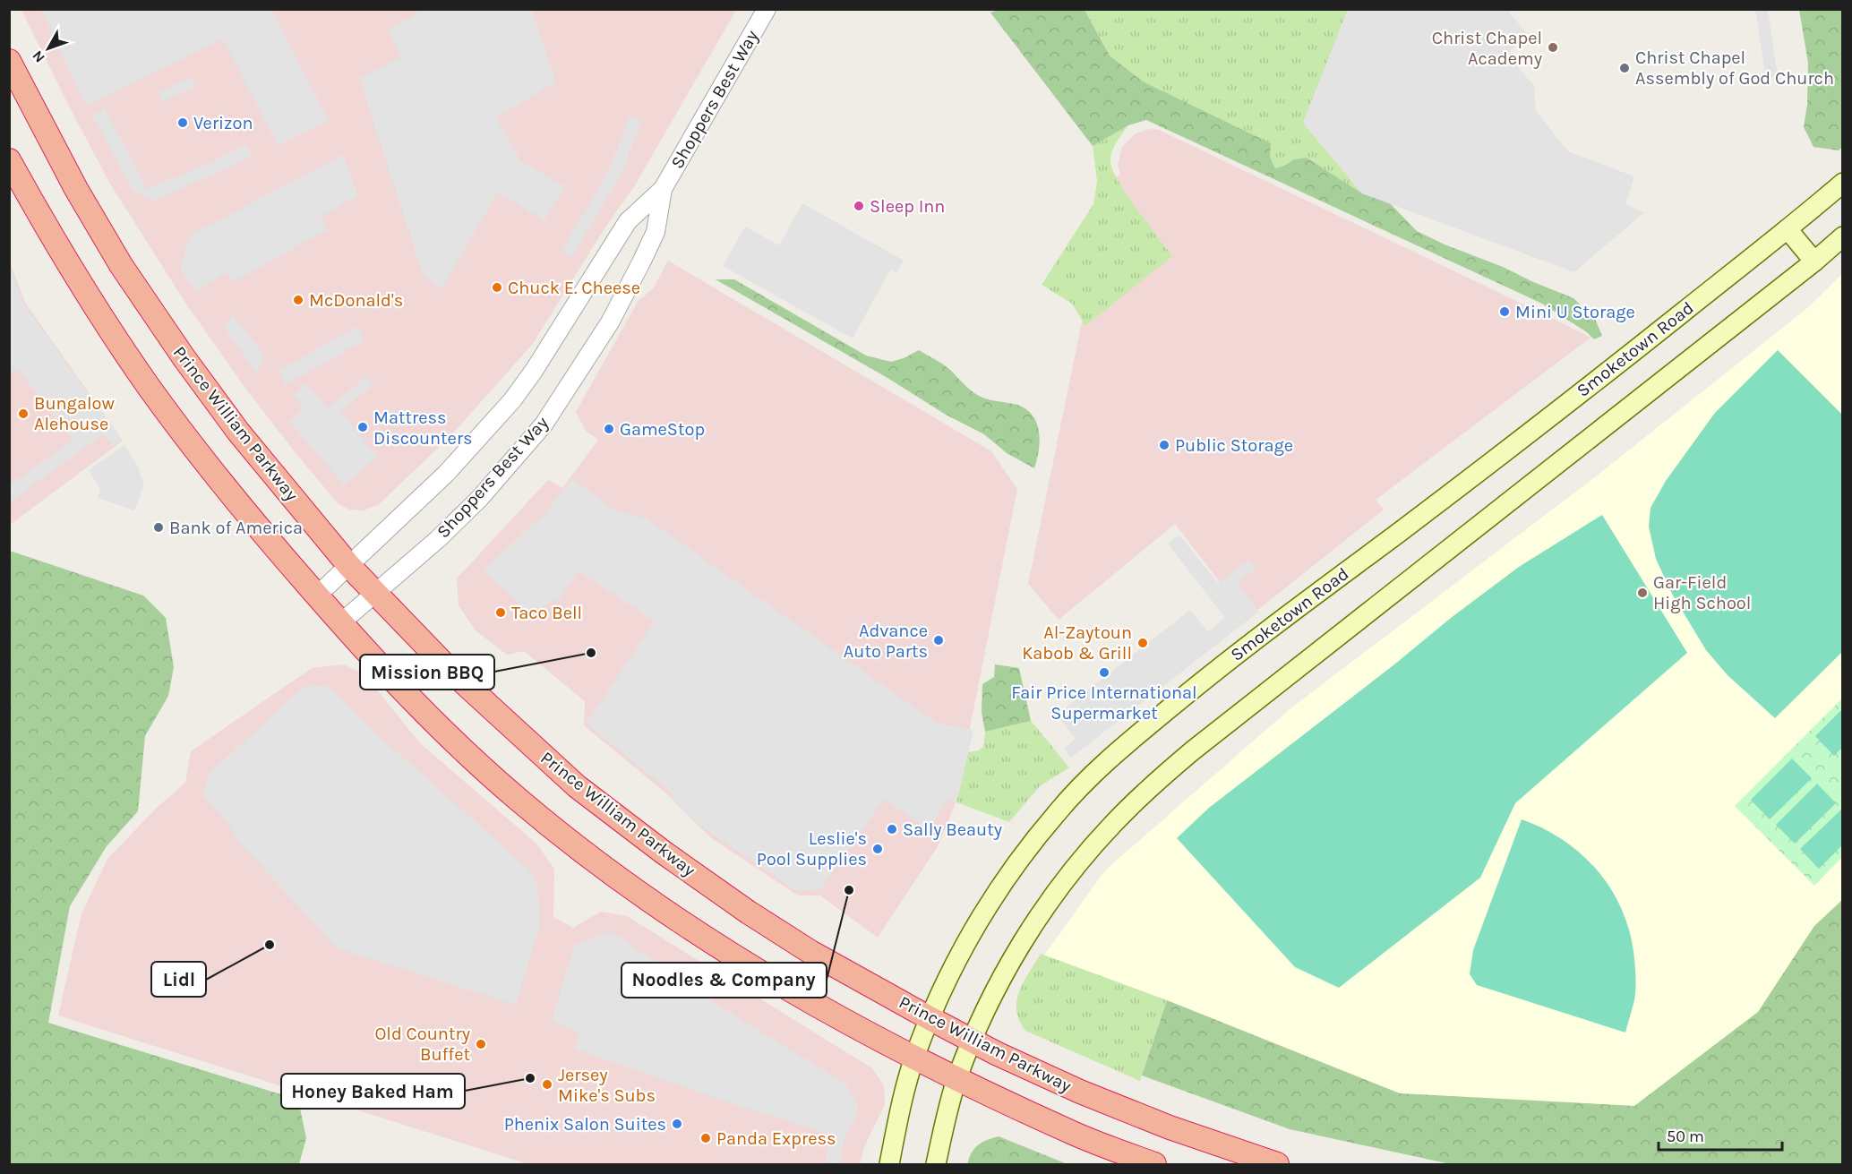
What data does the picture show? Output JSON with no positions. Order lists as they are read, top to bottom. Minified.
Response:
{"streets":{"highway":["Prince William Parkway"],"main road":["Smoketown Road"],"street":["Shoppers Best Way"]},"crossings":[["Shoppers Best Way","Prince William Parkway"],["Smoketown Road","Prince William Parkway"]],"places":["Christ Chapel Academy","Christ Chapel Assembly of God Church","Verizon","Sleep Inn","Chuck E. Cheese","McDonald's","Mini U Storage","Bungalow Alehouse","Mattress Discounters","GameStop","Public Storage","Bank of America","Gar-Field High School","Taco Bell","Advance Auto Parts","Al-Zaytoun Kabob & Grill","Mission BBQ","Fair Price International Supermarket","Sally Beauty","Leslie's Pool Supplies","Noodles & Company","Lidl","Old Country Buffet","Honey Baked Ham","Jersey Mike's Subs","Phenix Salon Suites","Panda Express"],"scale_bar":"50 m","north":"bottom left"}
